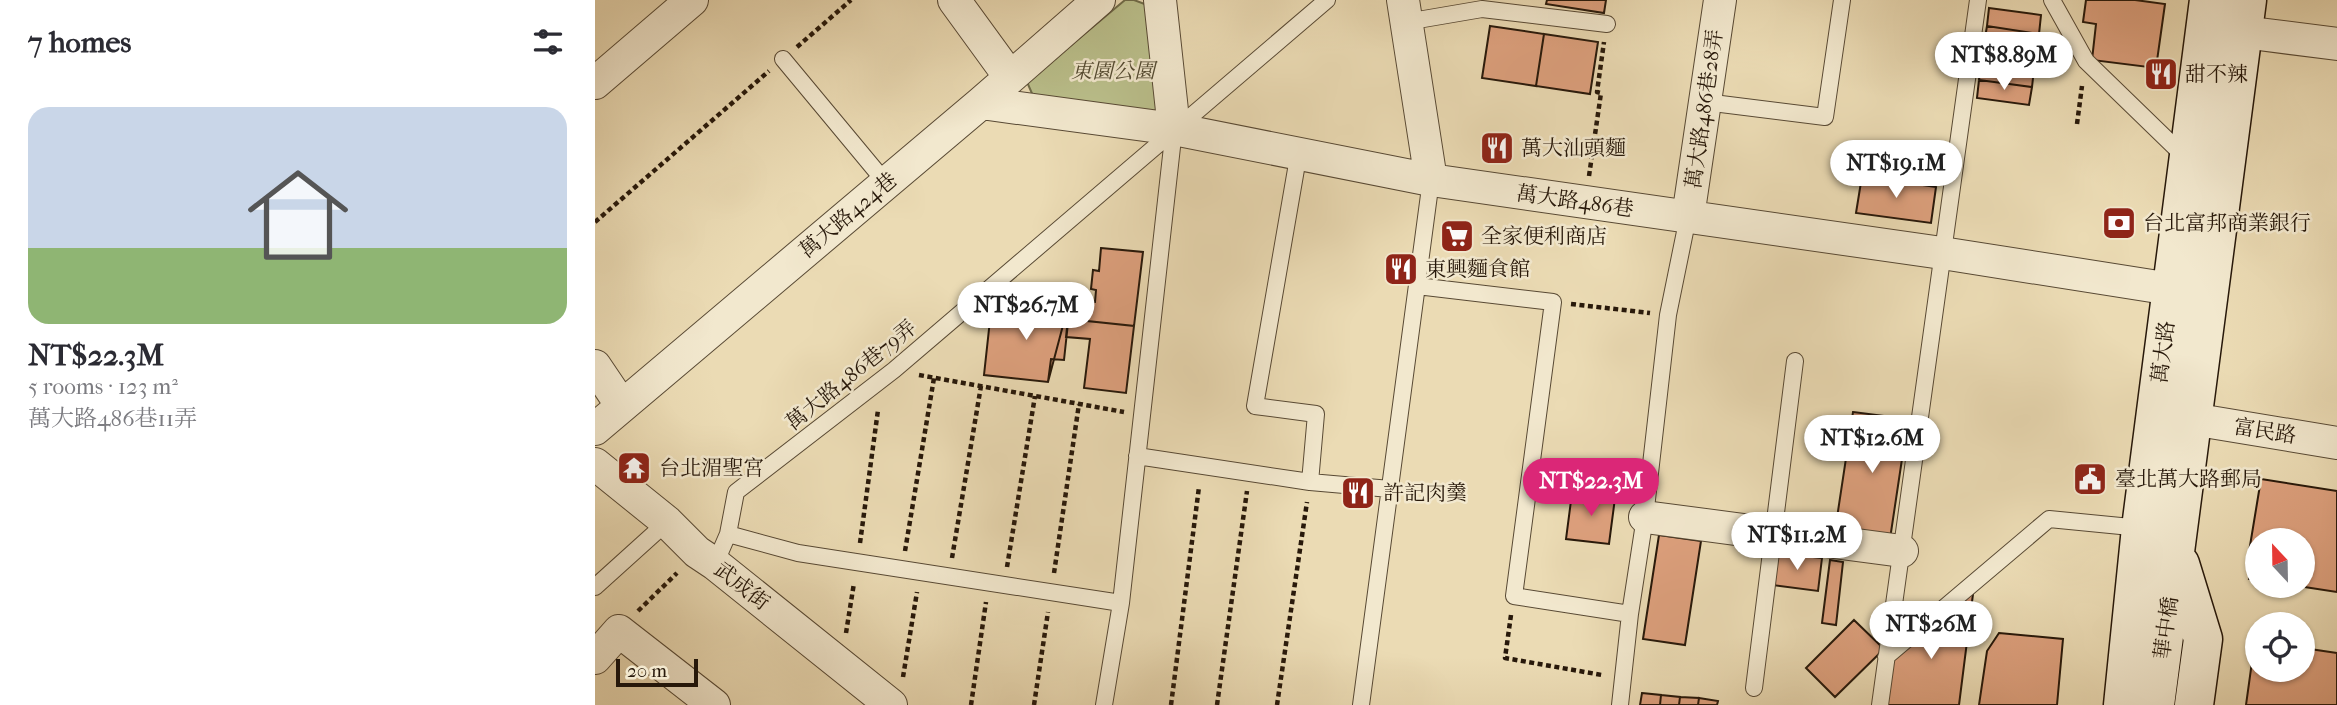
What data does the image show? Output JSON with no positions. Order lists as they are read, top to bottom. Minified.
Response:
{"streets":{"main road":["萬大路","華中橋"],"street":["萬大路486巷28弄","萬大路486巷","萬大路424巷","富民路","武成街"],"lane":["萬大路486巷79弄"]},"crossings":[["萬大路486巷28弄","萬大路486巷"],["萬大路486巷","萬大路424巷"],["萬大路486巷","萬大路"],["萬大路486巷","萬大路486巷79弄"],["萬大路","富民路"],["萬大路","華中橋"],["萬大路486巷79弄","武成街"]],"parks":["東園公園"],"places":{"restaurant":["甜不辣","萬大汕頭麵","東興麵食館","許記肉羹"],"bank":["台北富邦商業銀行"],"supermarket":["全家便利商店"],"temple":["台北湄聖宮"],"public building":["臺北萬大路郵局"]},"scale_bar":"20 m","north":"top","page":{"heading":"7 homes","price":["NT$8.89M","NT$19.1M","NT$26.7M","NT$12.6M","NT$22.3M","NT$11.2M","NT$26M"],"list":[{"name":"NT$22.3M","note":"5 rooms · 123 m² · 萬大路486巷11弄"}],"scale":"20 m"}}
